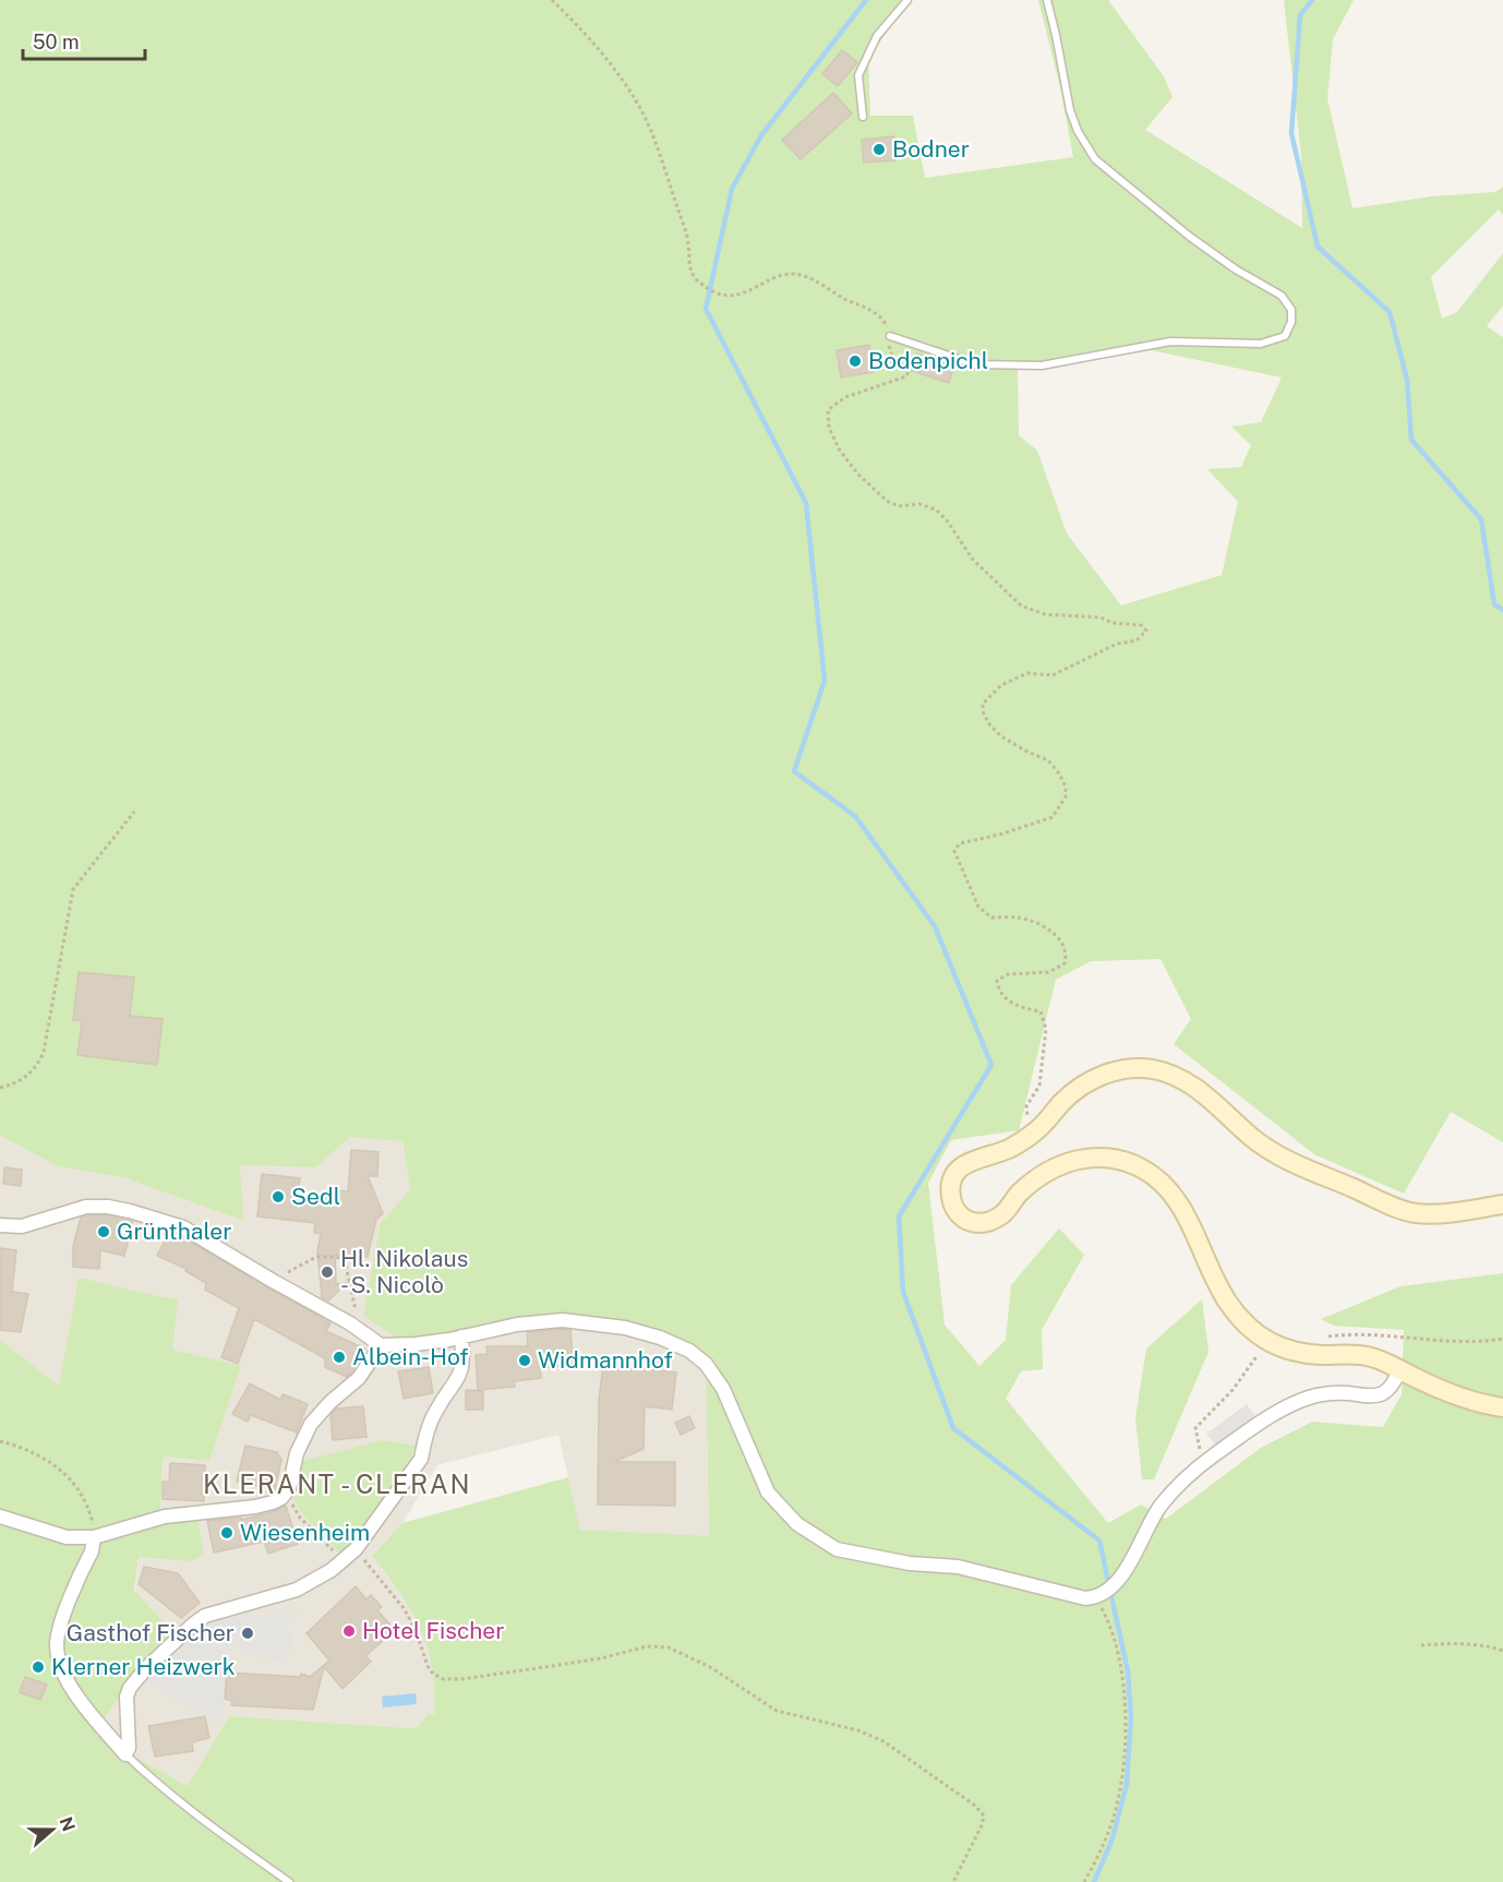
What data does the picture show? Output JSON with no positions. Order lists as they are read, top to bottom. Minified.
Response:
{"districts":["KLERANT - CLERAN"],"places":["Bodner","Bodenpichl","Sedl","Grünthaler","Hl. Nikolaus - S. Nicolò","Albein-Hof","Widmannhof","Wiesenheim","Hotel Fischer","Gasthof Fischer","Klerner Heizwerk"],"scale_bar":"50 m","north":"right"}
